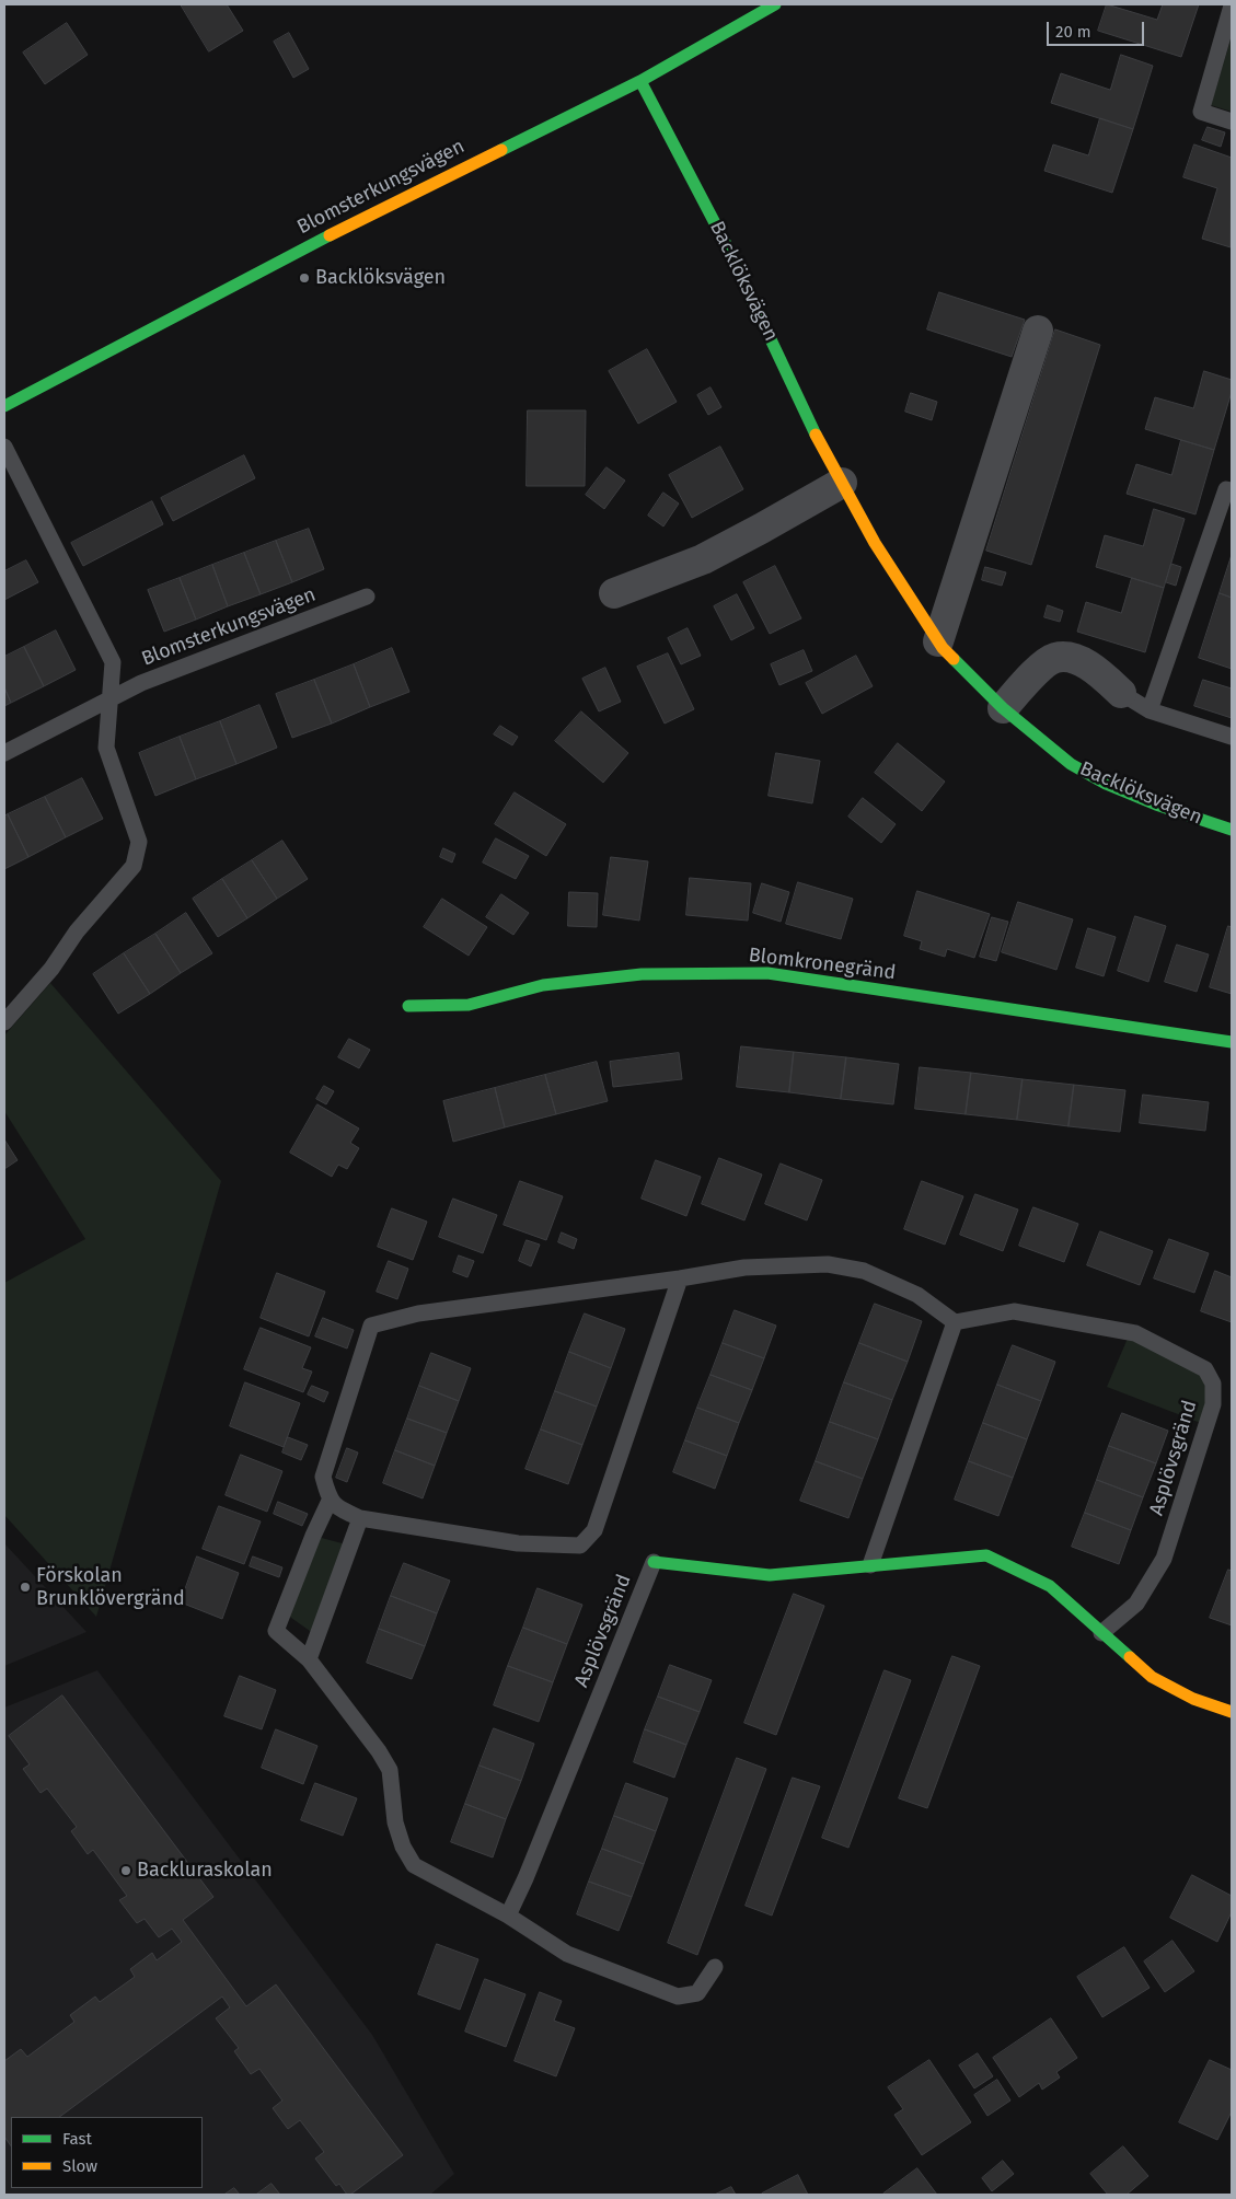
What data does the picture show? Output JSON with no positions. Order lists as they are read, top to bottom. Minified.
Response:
{"streets":{"street":["Blomsterkungsvägen","Backlöksvägen","Blomkronegränd","Asplövsgränd"]},"crossings":[["Blomsterkungsvägen","Backlöksvägen"]],"places":["Backlöksvägen","Förskolan Brunklövergränd","Backluraskolan"],"legend":["Fast","Slow"],"scale_bar":"20 m"}
